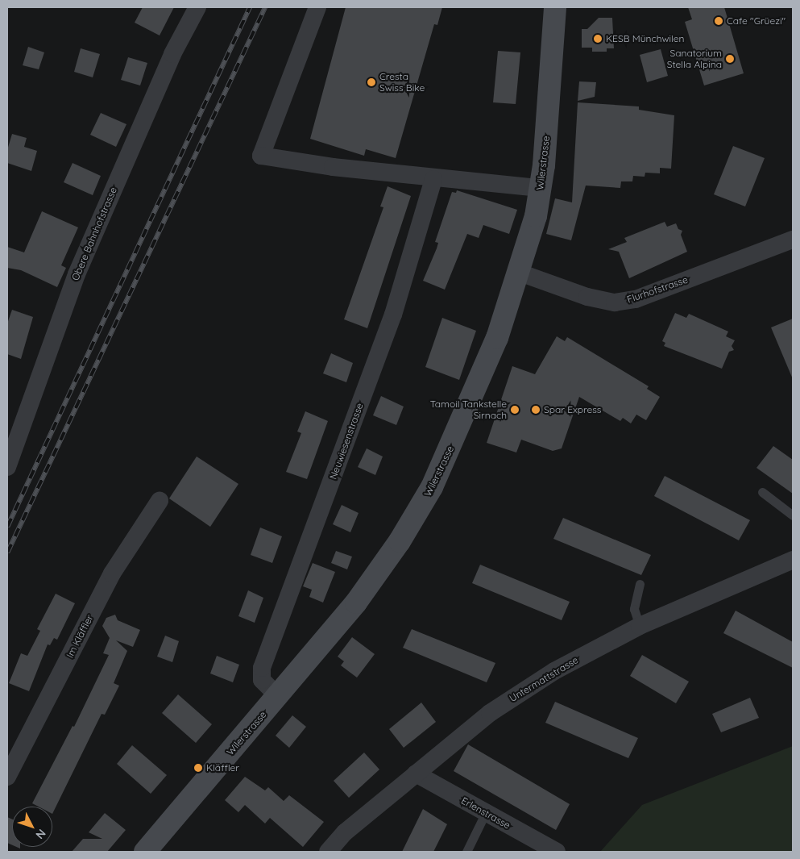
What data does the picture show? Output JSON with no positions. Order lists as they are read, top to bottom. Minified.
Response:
{"streets":{"main road":["Wilerstrasse"],"street":["Obere Bahnhofstrasse","Flurhofstrasse","Neuwiesenstrasse","Im Kläffler","Untermattstrasse","Erlenstrasse"]},"crossings":[["Wilerstrasse","Flurhofstrasse"],["Wilerstrasse","Neuwiesenstrasse"],["Untermattstrasse","Erlenstrasse"]],"places":["Cafe \"Grüezi\"","KESB Münchwilen","Sanatorium Stella Alpina","Cresta Swiss Bike","Tamoil Tankstelle Sirnach","Spar Express","Kläffler"],"north":"bottom right"}
